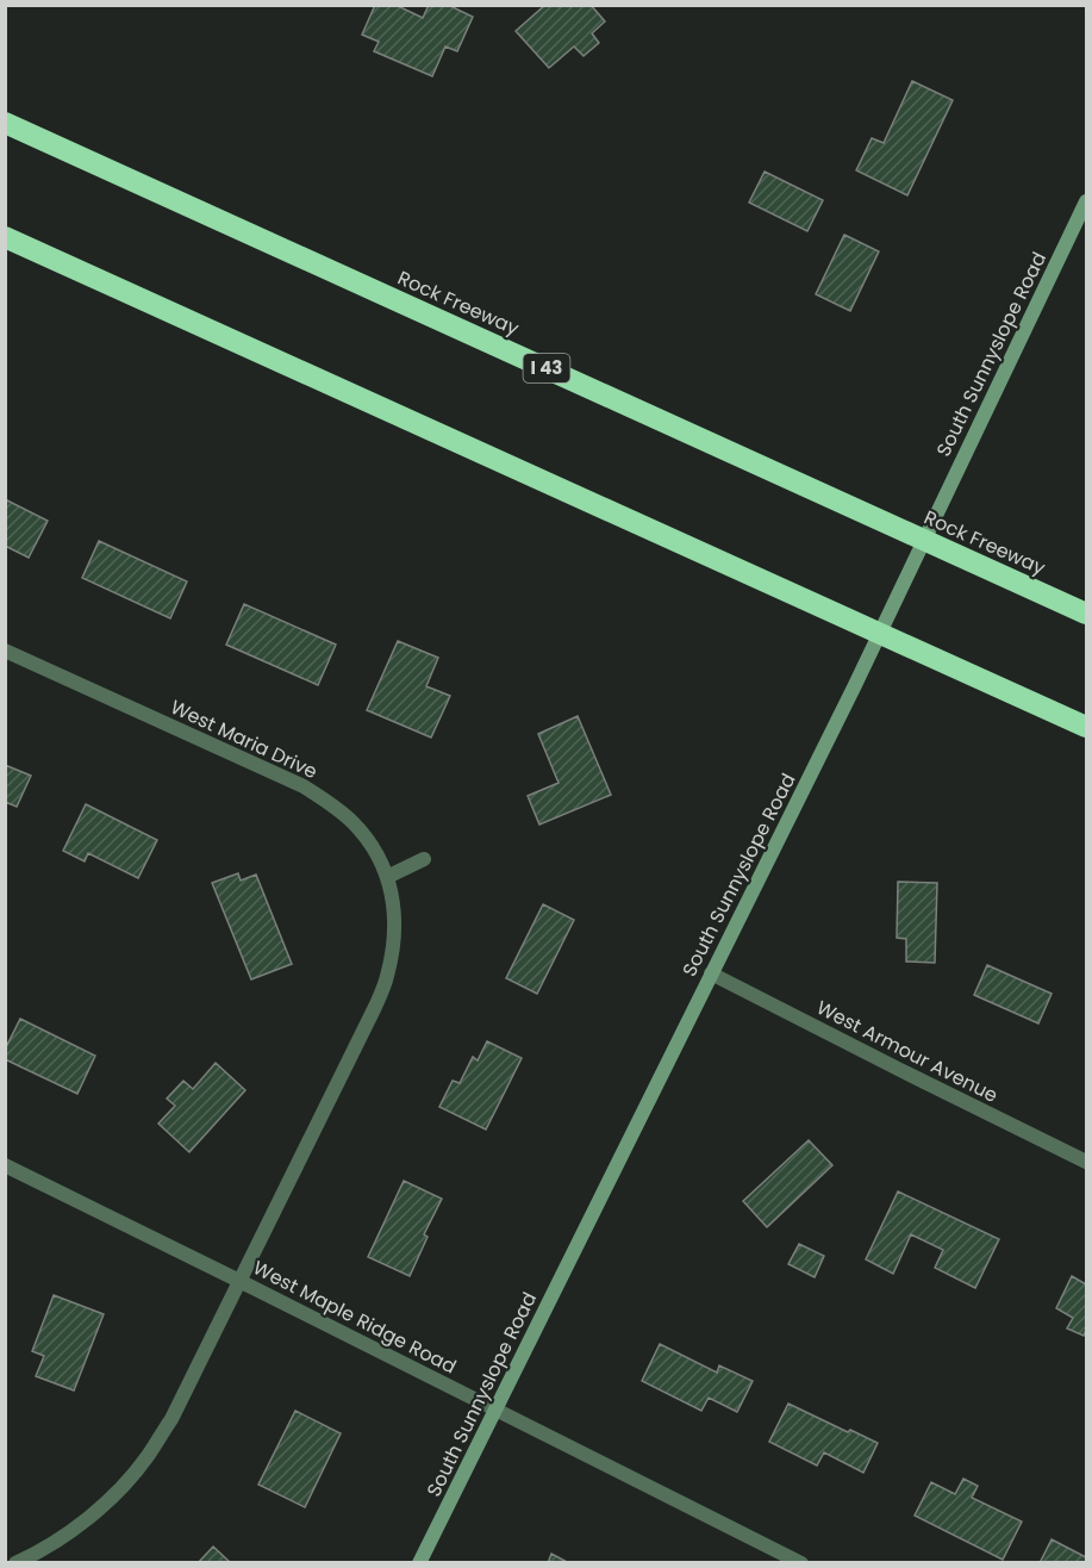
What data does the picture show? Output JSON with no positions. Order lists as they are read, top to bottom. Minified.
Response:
{"streets":{"highway":["Rock Freeway","I 43"],"street":["South Sunnyslope Road","West Maria Drive","West Armour Avenue","West Maple Ridge Road"]},"crossings":[["South Sunnyslope Road","West Armour Avenue"],["South Sunnyslope Road","West Maple Ridge Road"],["West Maria Drive","West Maple Ridge Road"]]}
